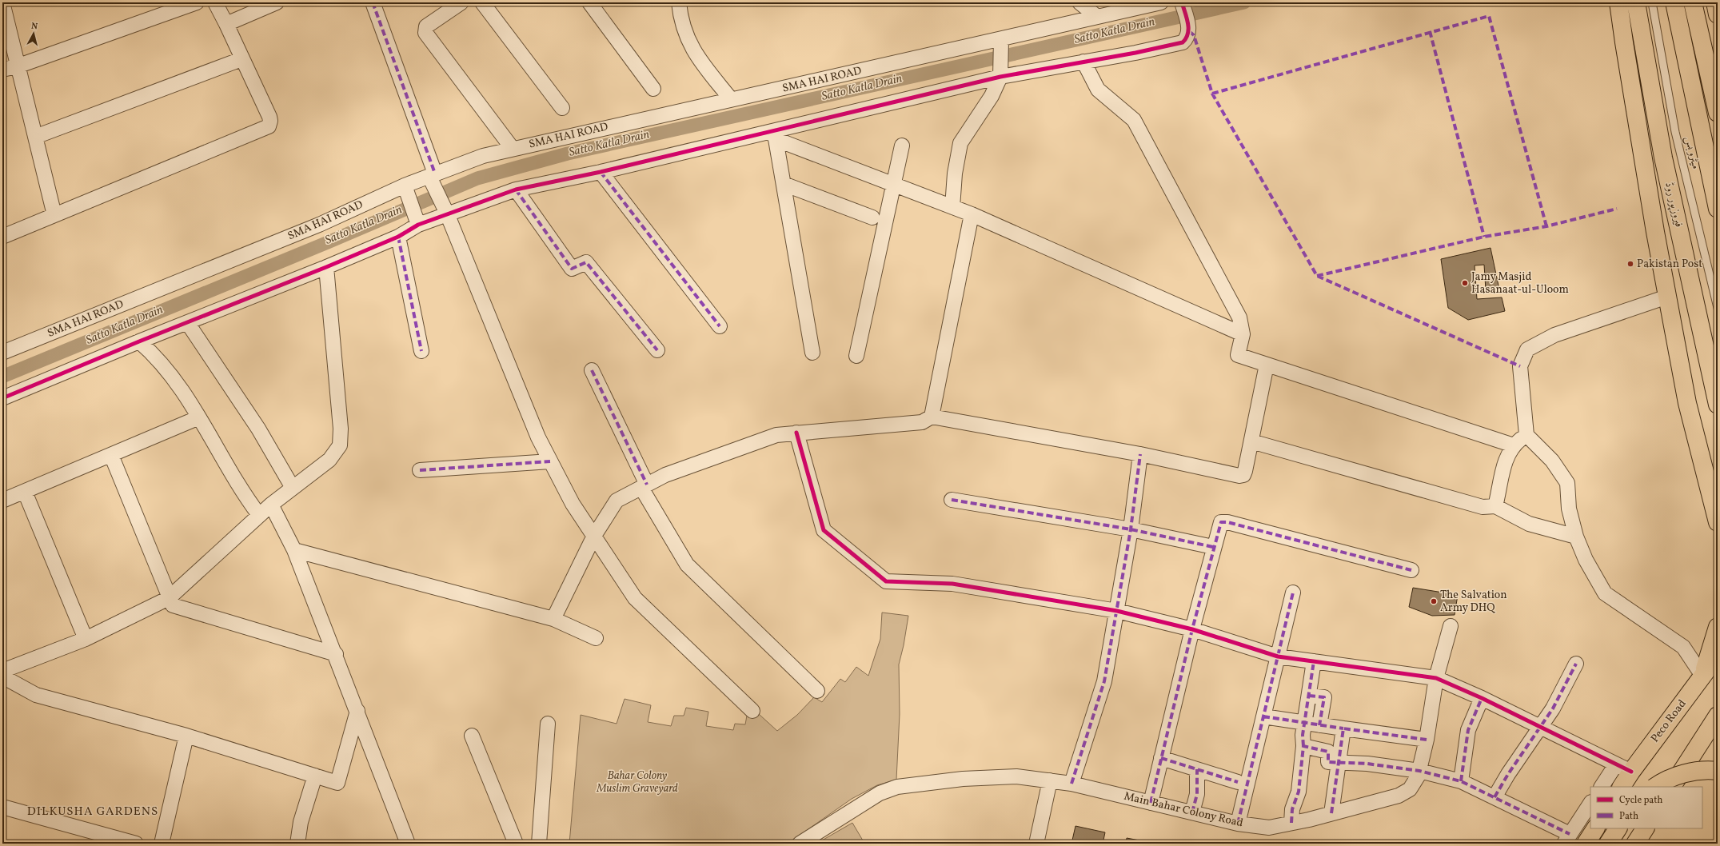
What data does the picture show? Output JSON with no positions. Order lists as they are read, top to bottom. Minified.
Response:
{"streets":{"main road":["فیروزپور روڈ","Peco Road"],"street":["SMA HAI ROAD","Main Bahar Colony Road"],"lane":["میٹرو بس"]},"crossings":[["میٹرو بس","فیروزپور روڈ"]],"districts":["DILKUSHA GARDENS"],"water":["Satto Katla Drain"],"parks":["Bahar Colony Muslim Graveyard"],"places":["Pakistan Post","Jamy Masjid Hasanaat-ul-Uloom","The Salvation Army DHQ"],"legend":["Cycle path","Path"],"north":"top"}
